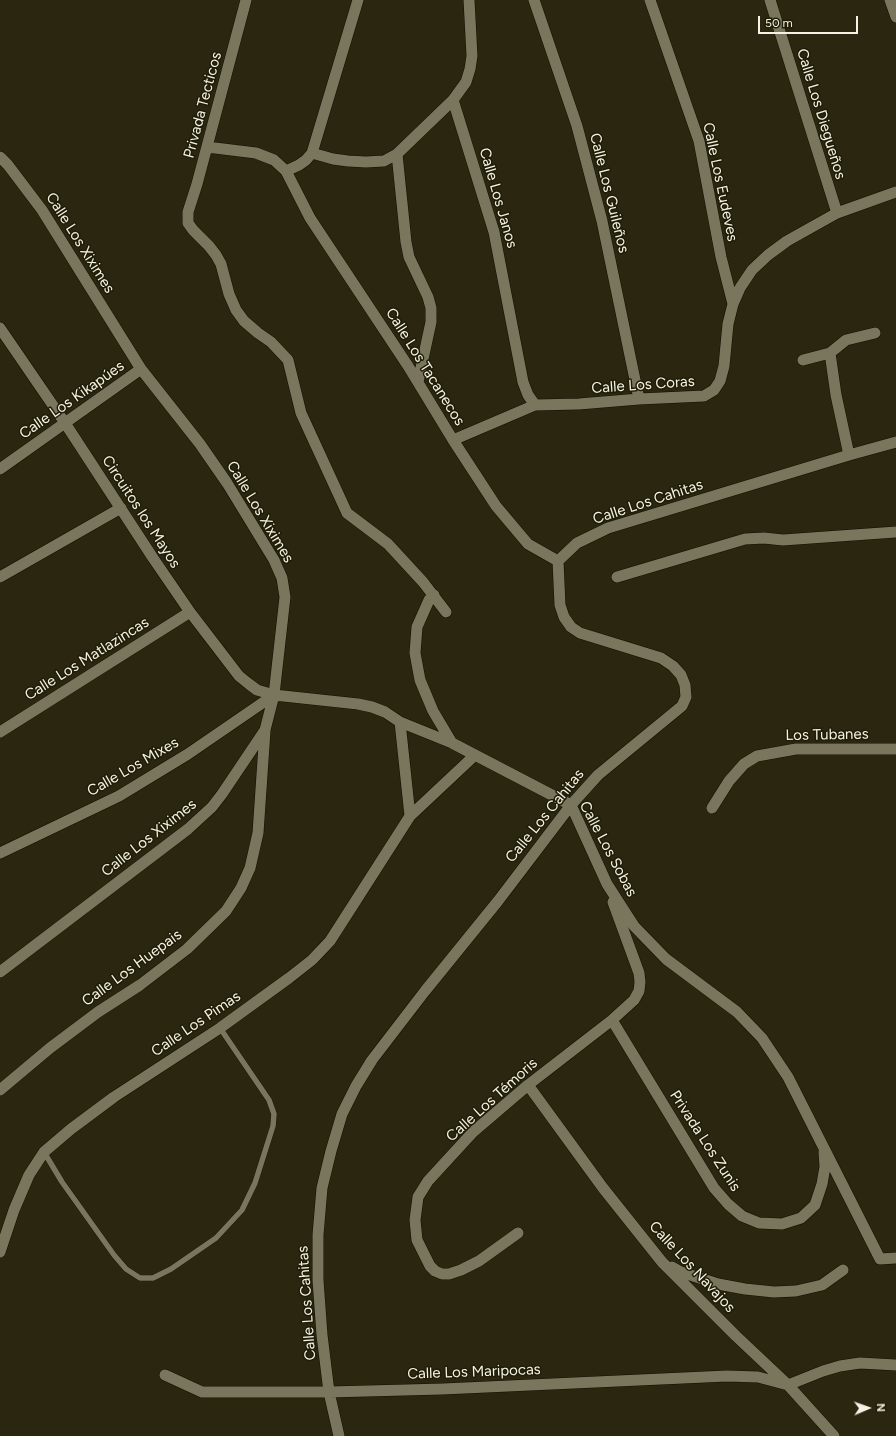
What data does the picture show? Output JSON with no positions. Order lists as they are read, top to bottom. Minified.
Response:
{"streets":{"street":["Privada Tecticos","Calle Los Diegueños","Calle Los Eudeves","Calle Los Guileños","Calle Los Janos","Calle Los Xiximes","Calle Los Tacanecos","Calle Los Coras","Calle Los Kikapúes","Calle Los Cahitas","Circuitos los Mayos","Calle Los Matlazincas","Los Tubanes","Calle Los Mixes","Calle Los Sobas","Calle Los Huepais","Calle Los Pimas","Calle Los Témoris","Privada Los Zunis","Calle Los Navajos","Calle Los Maripocas"]},"crossings":[["Privada Tecticos","Calle Los Tacanecos"],["Calle Los Diegueños","Calle Los Coras"],["Calle Los Eudeves","Calle Los Coras"],["Calle Los Guileños","Calle Los Coras"],["Calle Los Janos","Calle Los Coras"],["Calle Los Xiximes","Calle Los Kikapúes"],["Calle Los Xiximes","Circuitos los Mayos"],["Calle Los Xiximes","Calle Los Mixes"],["Calle Los Xiximes","Calle Los Sobas"],["Calle Los Xiximes","Calle Los Huepais"],["Calle Los Tacanecos","Calle Los Coras"],["Calle Los Tacanecos","Calle Los Cahitas"],["Calle Los Kikapúes","Circuitos los Mayos"],["Calle Los Cahitas","Calle Los Sobas"],["Calle Los Cahitas","Calle Los Maripocas"],["Circuitos los Mayos","Calle Los Matlazincas"],["Circuitos los Mayos","Calle Los Mixes"],["Circuitos los Mayos","Calle Los Sobas"],["Calle Los Mixes","Calle Los Sobas"],["Calle Los Sobas","Calle Los Pimas"],["Calle Los Sobas","Calle Los Témoris"],["Calle Los Sobas","Privada Los Zunis"],["Calle Los Témoris","Privada Los Zunis"],["Calle Los Témoris","Calle Los Navajos"],["Calle Los Navajos","Calle Los Maripocas"]],"scale_bar":"50 m","north":"right"}
